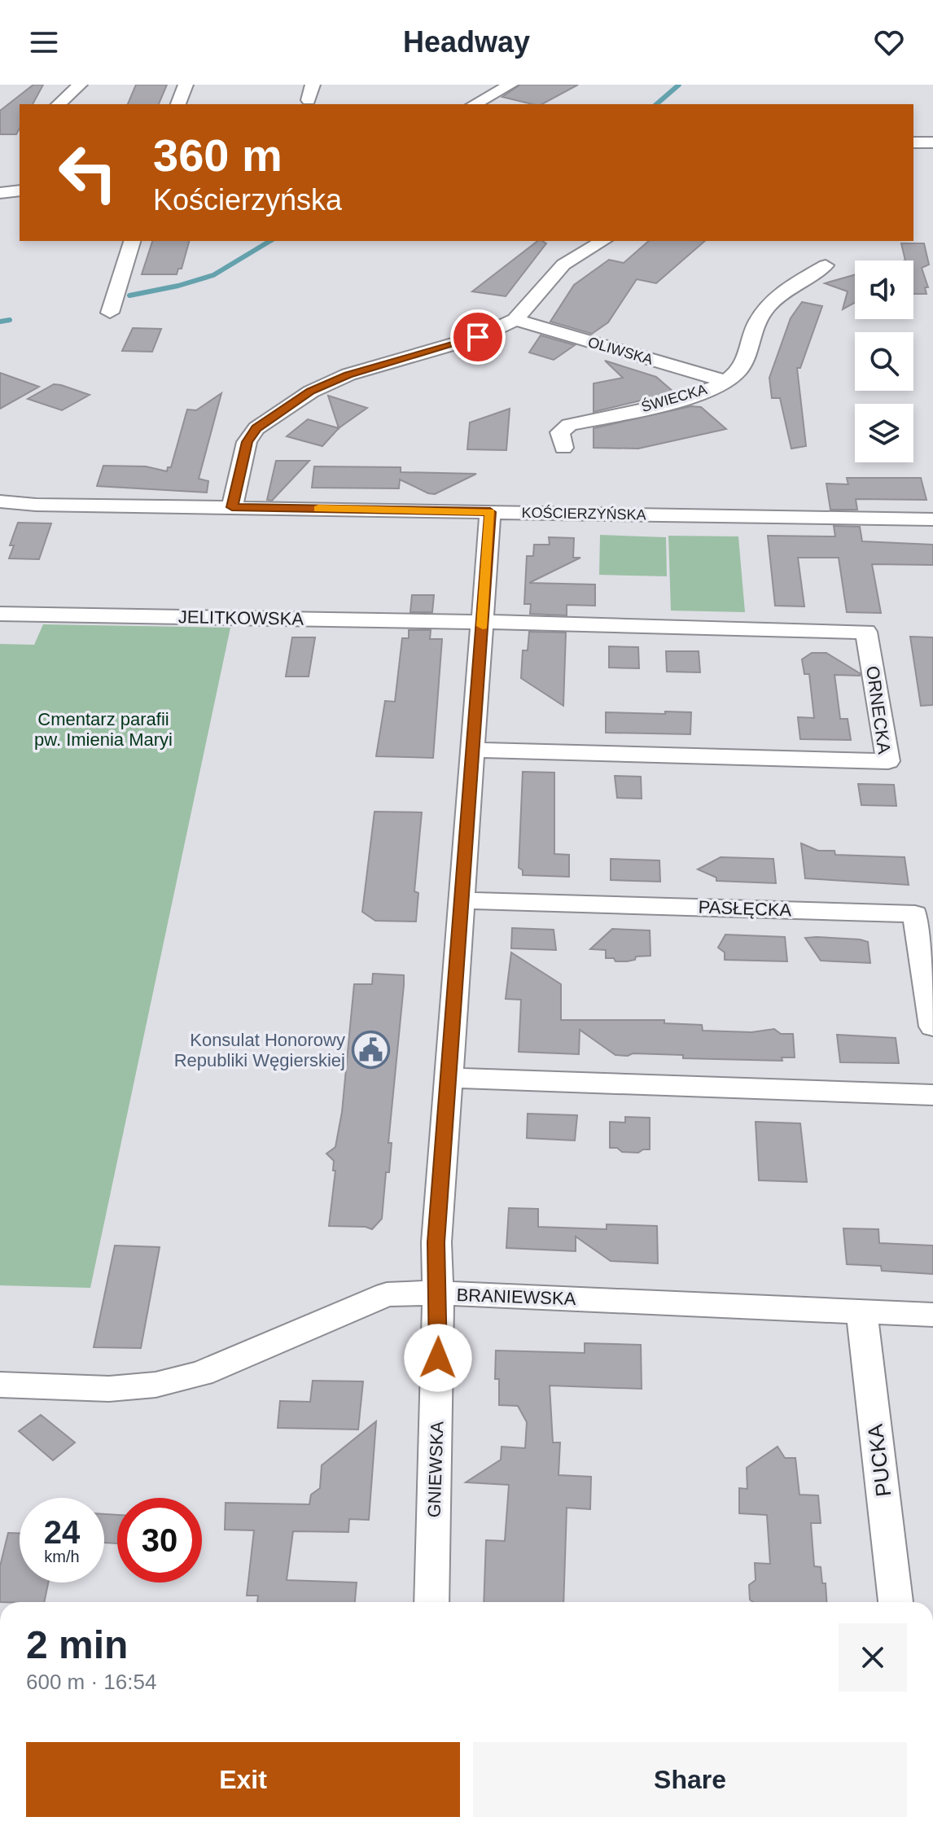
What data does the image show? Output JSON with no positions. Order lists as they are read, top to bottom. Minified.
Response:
{"streets":{"street":["OLIWSKA","ŚWIECKA","KOŚCIERZYŃSKA","JELITKOWSKA","ORNECKA","PASŁĘCKA","BRANIEWSKA","PUCKA","GNIEWSKA"]},"crossings":[["OLIWSKA","ŚWIECKA"],["KOŚCIERZYŃSKA","GNIEWSKA"],["JELITKOWSKA","ORNECKA"],["JELITKOWSKA","GNIEWSKA"],["ORNECKA","GNIEWSKA"],["PASŁĘCKA","GNIEWSKA"],["BRANIEWSKA","PUCKA"],["BRANIEWSKA","GNIEWSKA"]],"parks":["Cmentarz parafii pw. Imienia Maryi"],"places":{"public building":["Konsulat Honorowy Republiki Węgierskiej"]},"page":{"header":"Headway","turn":["360 m","Kościerzyńska"],"speed":"24 km/h","limit":"30","heading":["2 min","600 m · 16:54"],"buttons":["Exit","Share"]}}
